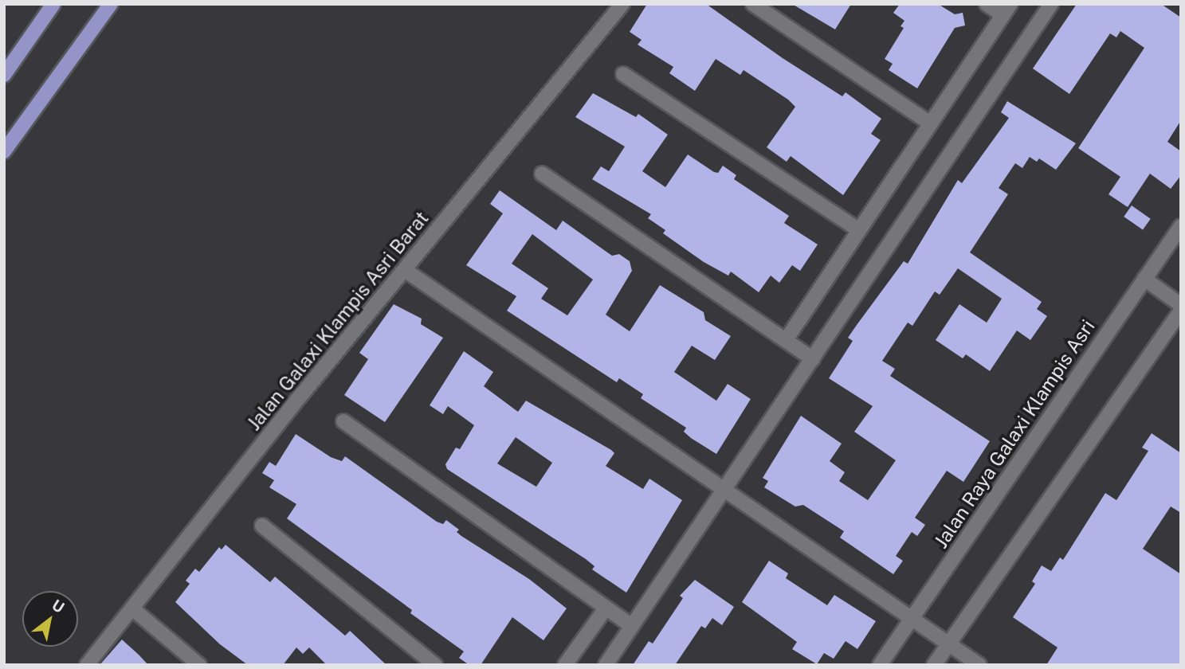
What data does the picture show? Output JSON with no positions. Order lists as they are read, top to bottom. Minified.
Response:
{"streets":{"street":["Jalan Galaxi Klampis Asri Barat","Jalan Raya Galaxi Klampis Asri"]},"north":"top right"}
